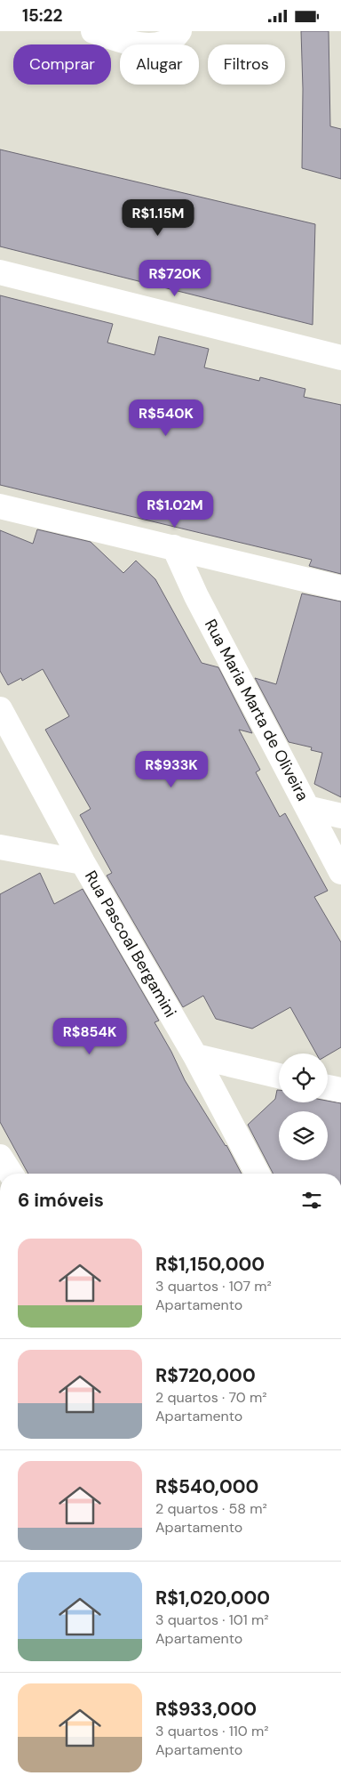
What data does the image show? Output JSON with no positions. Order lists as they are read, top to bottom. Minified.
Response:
{"streets":{"street":["Rua Maria Marta de Oliveira","Rua Pascoal Bergamini"]},"page":{"status":"15:22","chip":["Comprar","Alugar","Filtros"],"price":["R$1.15M","R$720K","R$540K","R$1.02M","R$933K","R$854K"],"heading":"6 imóveis","list":[{"name":"R$1,150,000","note":"3 quartos · 107 m² · Apartamento"},{"name":"R$720,000","note":"2 quartos · 70 m² · Apartamento"},{"name":"R$540,000","note":"2 quartos · 58 m² · Apartamento"},{"name":"R$1,020,000","note":"3 quartos · 101 m² · Apartamento"},{"name":"R$933,000","note":"3 quartos · 110 m² · Apartamento"}]}}
